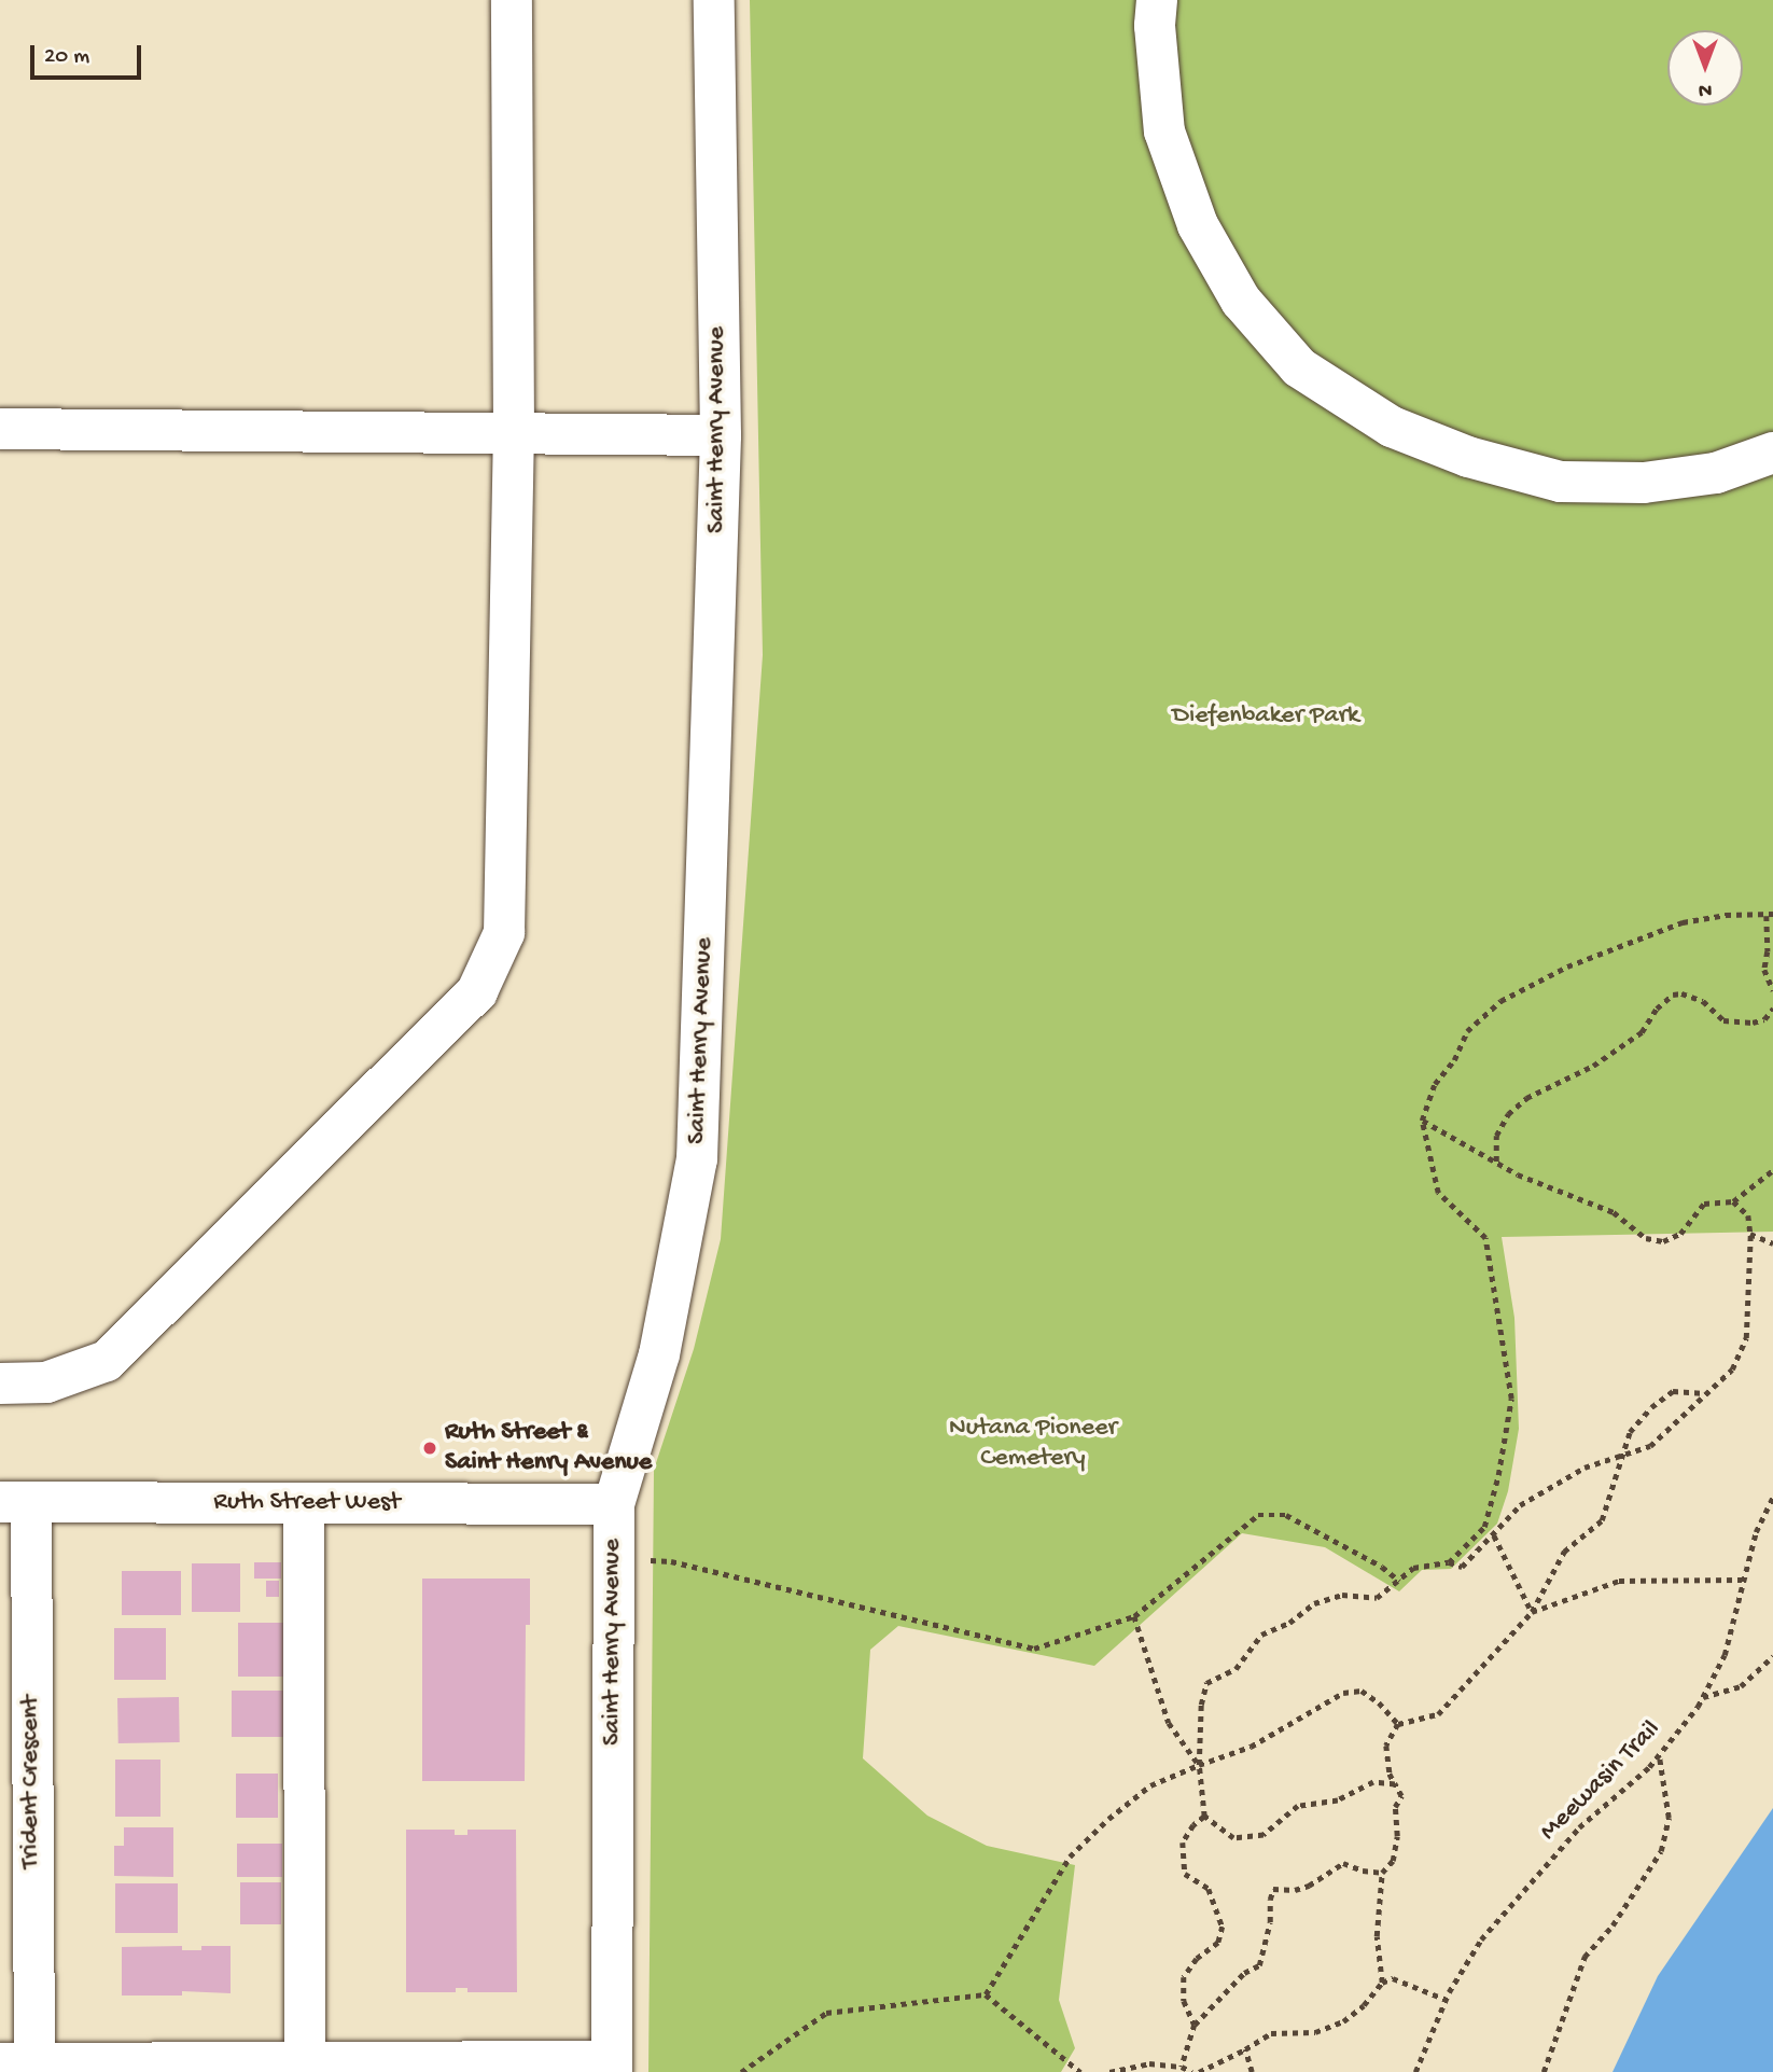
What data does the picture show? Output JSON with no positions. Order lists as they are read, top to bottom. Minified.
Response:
{"streets":{"street":["Saint Henry Avenue","Ruth Street West","Trident Crescent"],"path":["Meewasin Trail"]},"crossings":[["Saint Henry Avenue","Ruth Street West"],["Saint Henry Avenue","Trident Crescent"],["Ruth Street West","Trident Crescent"]],"parks":["Diefenbaker Park","Nutana Pioneer Cemetery"],"places":["Ruth Street & Saint Henry Avenue"],"scale_bar":"20 m","north":"bottom"}
